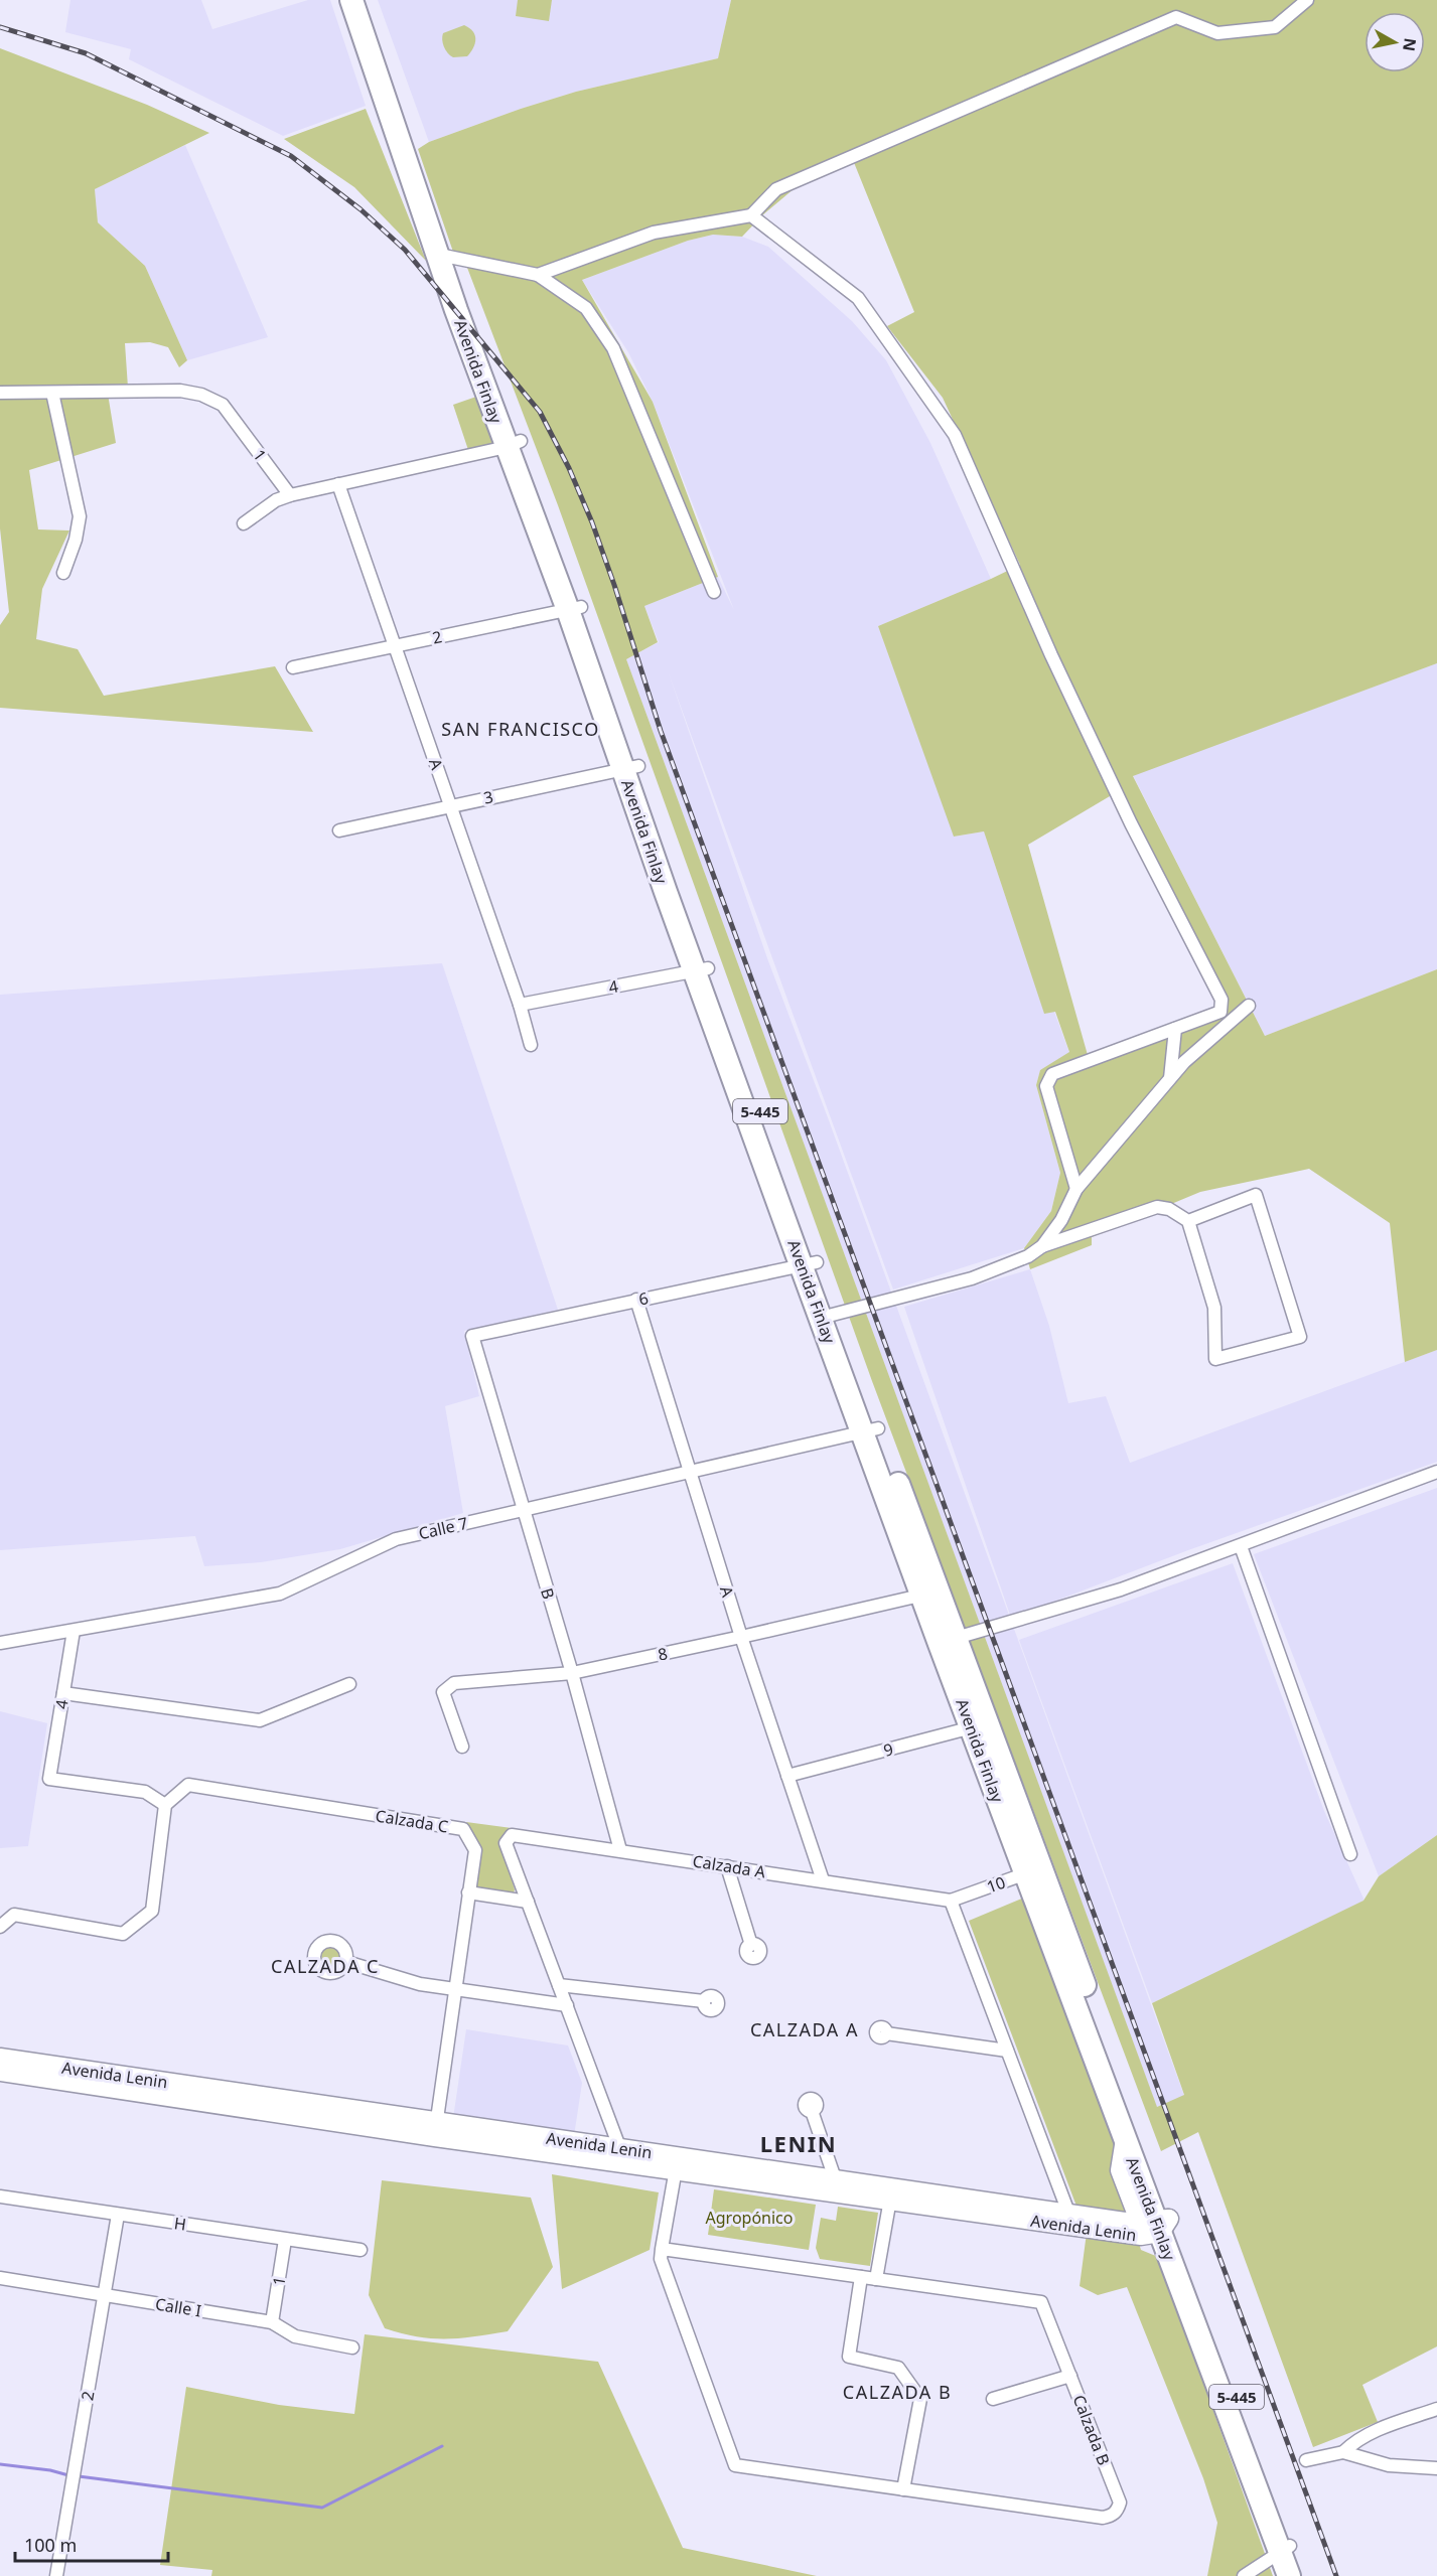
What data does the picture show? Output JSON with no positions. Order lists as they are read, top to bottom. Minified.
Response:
{"streets":{"highway":["Avenida Finlay","5-445"],"street":["1","2","A","3","4","6","Calle 7","B","8","9","Calzada C","Calzada A","10","Avenida Lenin","H","Calle I","Calzada B"]},"crossings":[["Avenida Finlay","2"],["Avenida Finlay","3"],["Avenida Finlay","4"],["Avenida Finlay","6"],["Avenida Finlay","Calle 7"],["Avenida Finlay","8"],["Avenida Finlay","9"],["Avenida Finlay","10"],["Avenida Finlay","Avenida Lenin"],["1","H"],["1","Calle I"],["2","A"],["2","H"],["2","Calle I"],["A","3"],["A","4"],["A","6"],["A","Calle 7"],["A","8"],["A","9"],["A","Calzada A"],["4","Calle 7"],["4","Calzada C"],["6","B"],["Calle 7","B"],["B","8"],["B","Calzada A"],["Calzada C","Avenida Lenin"],["Calzada A","10"],["Calzada A","Avenida Lenin"],["Avenida Lenin","Calzada B"]],"districts":["SAN FRANCISCO","CALZADA C","CALZADA A","LENIN","CALZADA B"],"parks":["Agropónico"],"scale_bar":"100 m","north":"right"}
